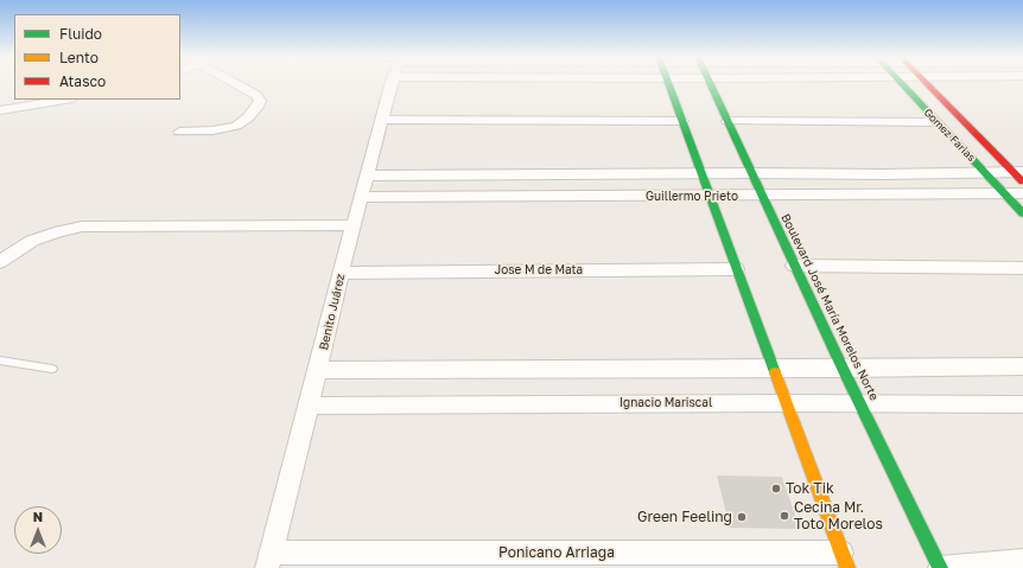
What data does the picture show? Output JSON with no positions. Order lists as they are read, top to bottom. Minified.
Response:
{"streets":{"main road":["Gomez Farias","Boulevard José María Morelos Norte"],"street":["Guillermo Prieto","Jose M de Mata","Benito Juárez","Ignacio Mariscal","Ponicano Arriaga"]},"crossings":[["Gomez Farias","Guillermo Prieto"],["Guillermo Prieto","Boulevard José María Morelos Norte"],["Guillermo Prieto","Benito Juárez"],["Jose M de Mata","Benito Juárez"],["Boulevard José María Morelos Norte","Ignacio Mariscal"],["Benito Juárez","Ignacio Mariscal"],["Benito Juárez","Ponicano Arriaga"]],"places":["Tok Tik","Cecina Mr. Toto Morelos","Green Feeling"],"legend":["Fluido","Lento","Atasco"],"north":"top"}
